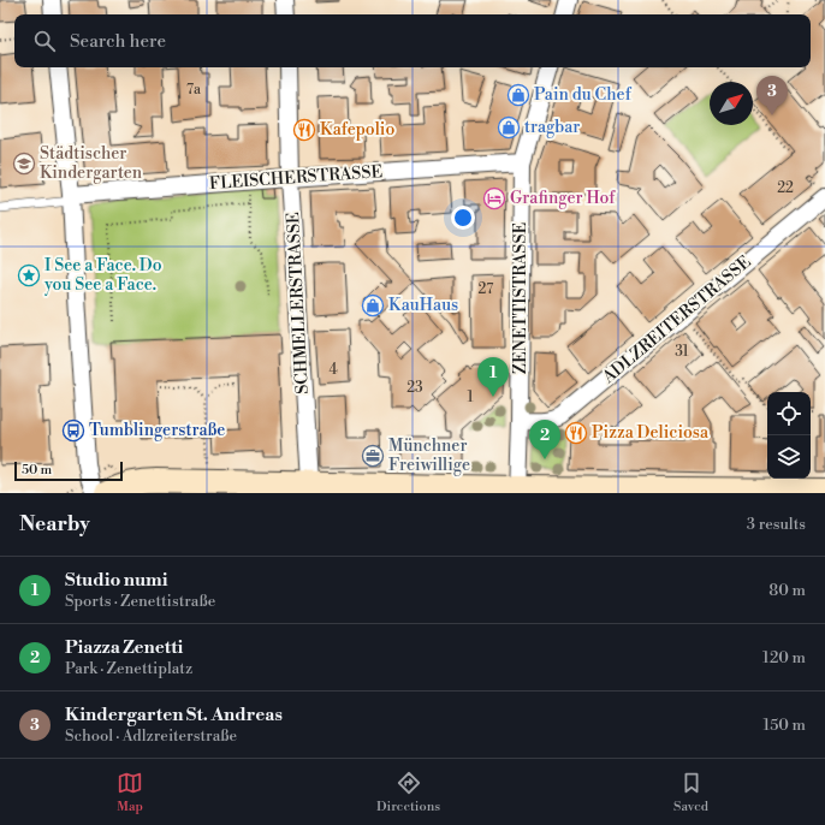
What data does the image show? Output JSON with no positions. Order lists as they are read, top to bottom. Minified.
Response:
{"streets":{"street":["FLEISCHERSTRASSE","ZENETTISTRASSE","SCHMELLERSTRASSE","ADLZREITERSTRASSE"]},"crossings":[["FLEISCHERSTRASSE","ZENETTISTRASSE"],["FLEISCHERSTRASSE","SCHMELLERSTRASSE"],["ZENETTISTRASSE","ADLZREITERSTRASSE"]],"places":{"shop":["Pain du Chef","tragbar","KauHaus"],"restaurant":["Kafepolio","Pizza Deliciosa"],"school or university":["Städtischer Kindergarten"],"hotel":["Grafinger Hof"],"place":["I See a Face. Do you See a Face."],"bus stop":["Tumblingerstraße"],"office":["Münchner Freiwillige"]},"house_numbers":["7a","22","27","31","4","23","1"],"scale_bar":"50 m","north":"top right","page":{"search":"Search here","pins":["3","1","2"],"scale":"50 m","heading":["Nearby","3 results"],"list":[{"mark":"1","name":"Studio numi","note":"Sports · Zenettistraße","value":"80 m"},{"mark":"2","name":"Piazza Zenetti","note":"Park · Zenettiplatz","value":"120 m"},{"mark":"3","name":"Kindergarten St. Andreas","note":"School · Adlzreiterstraße","value":"150 m"}],"nav":["Map","Directions","Saved"]}}
